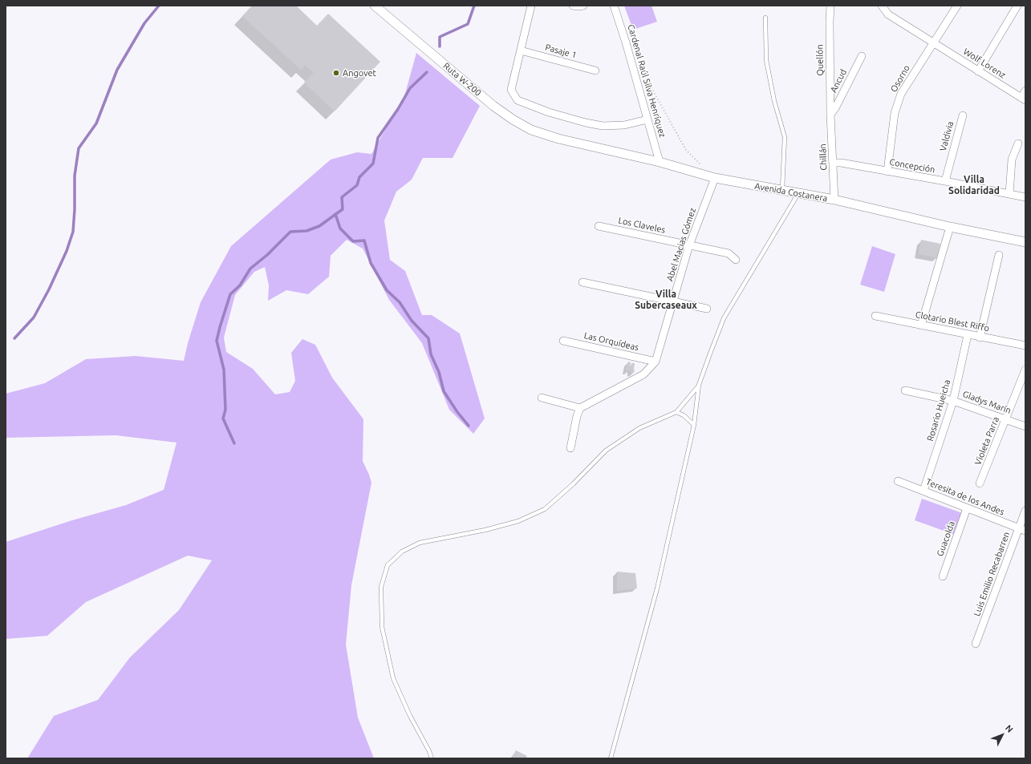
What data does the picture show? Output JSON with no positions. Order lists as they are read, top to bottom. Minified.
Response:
{"streets":{"street":["Pasaje 1","Quellón","Wolf Lorenz","Osorno","Ruta W-200","Cardenal Raúl Silva Henríquez","Ancud","Valdivia","Chillán","Concepción","Avenida Costanera","Los Claveles","Abel Macias Gómez","Clotario Blest Riffo","Las Orquídeas","Gladys Marín","Rosario Hueicha","Violeta Parra","Teresita de los Andes","Guacolda","Luis Emilio Recabarren"]},"crossings":[["Quellón","Ancud"],["Quellón","Chillán"],["Wolf Lorenz","Osorno"],["Osorno","Concepción"],["Ruta W-200","Avenida Costanera"],["Cardenal Raúl Silva Henríquez","Avenida Costanera"],["Ancud","Chillán"],["Valdivia","Concepción"],["Chillán","Concepción"],["Chillán","Avenida Costanera"],["Avenida Costanera","Abel Macias Gómez"],["Los Claveles","Abel Macias Gómez"],["Abel Macias Gómez","Las Orquídeas"],["Clotario Blest Riffo","Rosario Hueicha"],["Gladys Marín","Rosario Hueicha"],["Gladys Marín","Violeta Parra"],["Rosario Hueicha","Teresita de los Andes"],["Teresita de los Andes","Guacolda"],["Teresita de los Andes","Luis Emilio Recabarren"]],"districts":["Villa Solidaridad","Villa Subercaseaux"],"places":["Angovet"],"north":"top right"}
